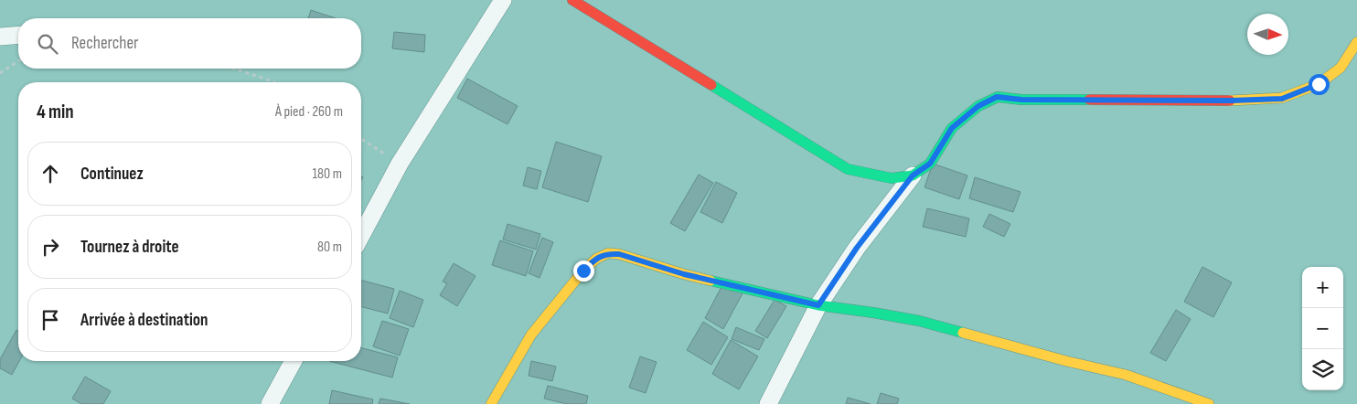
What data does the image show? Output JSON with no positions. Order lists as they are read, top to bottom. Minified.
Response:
{"north":"right","page":{"search":"Rechercher","heading":["4 min","À pied · 260 m"],"list":[["Continuez","180 m"],["Tournez à droite","80 m"],"Arrivée à destination"],"map_buttons":["+","−"]}}
